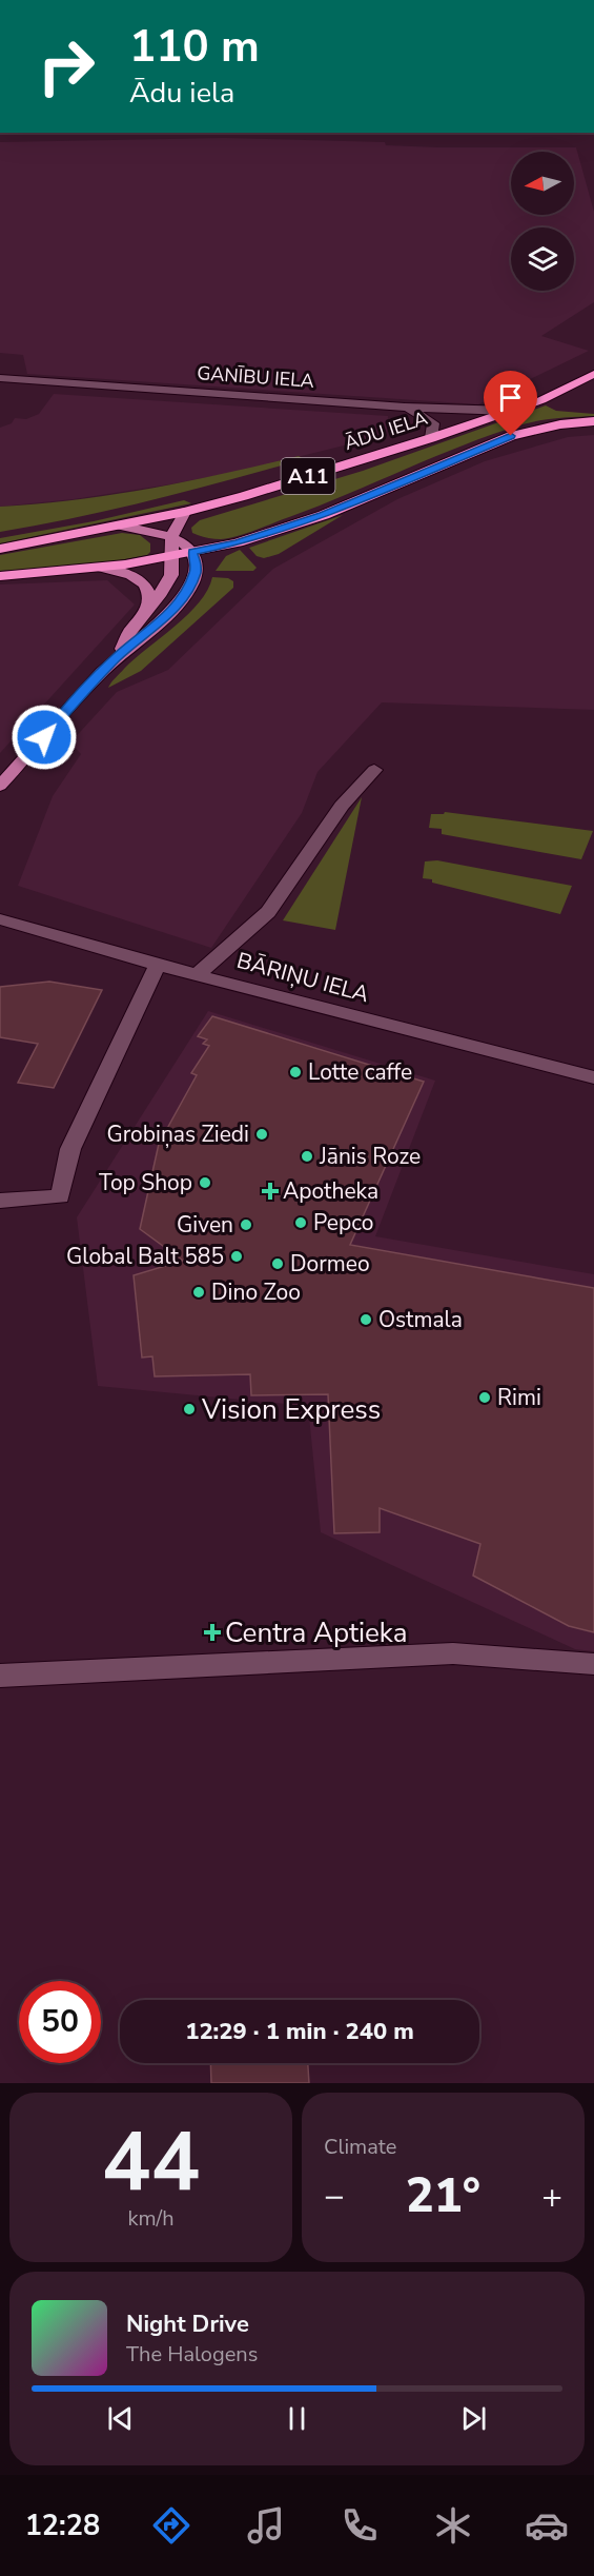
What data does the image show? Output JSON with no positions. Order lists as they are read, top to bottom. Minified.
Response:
{"streets":{"highway":["ĀDU IELA","A11"],"street":["GANĪBU IELA","BĀRIŅU IELA"]},"crossings":[["GANĪBU IELA","ĀDU IELA"],["ĀDU IELA","A11"]],"places":{"other":["Lotte caffe","Grobiņas Ziedi","Jānis Roze","Top Shop","Pepco","Given","Global Balt 585","Dormeo","Dino Zoo","Ostmala","Rimi","Vision Express"],"health":["Apotheka","Centra Aptieka"]},"north":"left","page":{"turn":["110 m","Ādu iela"],"limit":"50","trip":"12:29 · 1 min · 240 m","tile":[["44","km/h"],"Climate"],"heat":["−","21°","+"],"song":["Night Drive","The Halogens"],"tabs":"12:28"}}
